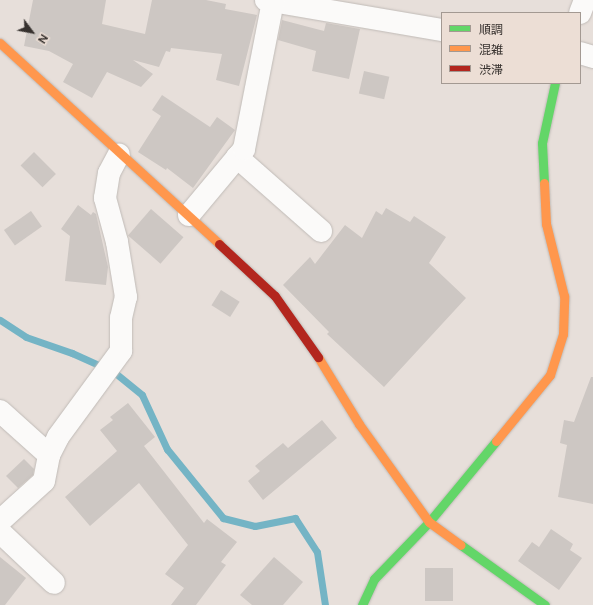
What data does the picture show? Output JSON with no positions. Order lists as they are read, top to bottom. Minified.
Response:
{"legend":["順調","混雑","渋滞"],"north":"bottom right"}
